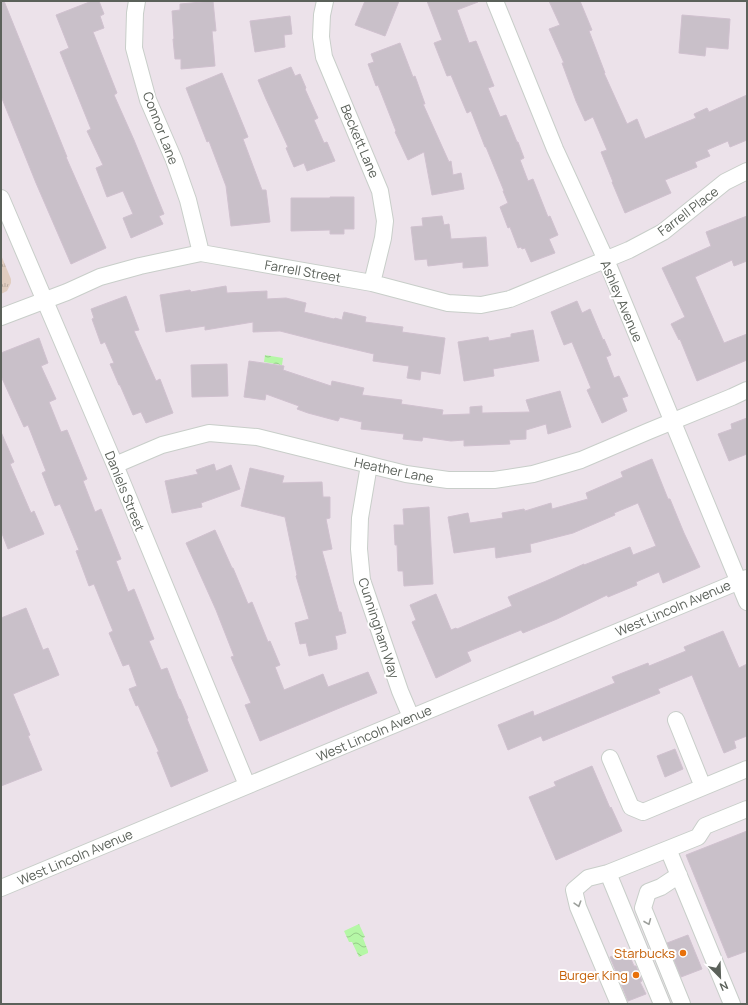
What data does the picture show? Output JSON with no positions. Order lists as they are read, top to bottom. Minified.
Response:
{"streets":{"street":["Connor Lane","Beckett Lane","Farrell Place","Farrell Street","Ashley Avenue","Heather Lane","Daniels Street","West Lincoln Avenue","Cunningham Way"]},"crossings":[["Connor Lane","Farrell Street"],["Beckett Lane","Farrell Street"],["Farrell Place","Farrell Street"],["Farrell Place","Ashley Avenue"],["Farrell Street","Ashley Avenue"],["Farrell Street","Daniels Street"],["Ashley Avenue","Heather Lane"],["Ashley Avenue","West Lincoln Avenue"],["Heather Lane","Daniels Street"],["Heather Lane","Cunningham Way"],["Daniels Street","West Lincoln Avenue"],["West Lincoln Avenue","Cunningham Way"]],"places":["Starbucks","Burger King"],"north":"bottom right"}
